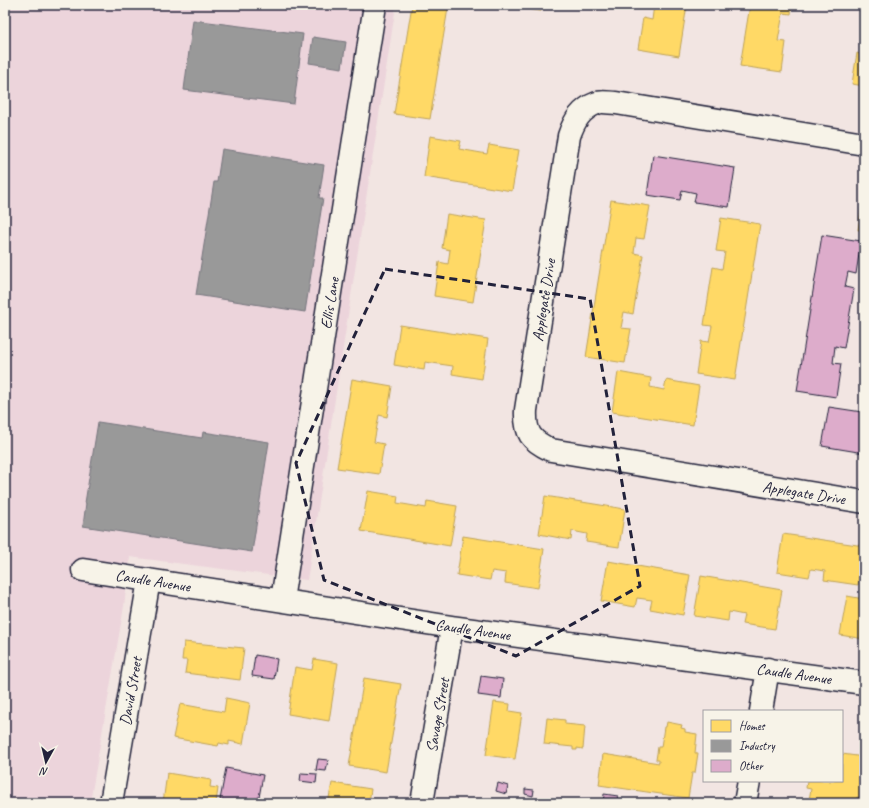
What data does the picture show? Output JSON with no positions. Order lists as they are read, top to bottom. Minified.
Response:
{"streets":{"street":["Applegate Drive","Ellis Lane","Caudle Avenue","David Street","Savage Street"]},"crossings":[["Ellis Lane","Caudle Avenue"],["Caudle Avenue","David Street"],["Caudle Avenue","Savage Street"]],"legend":["Homes","Industry","Other"],"north":"bottom"}
